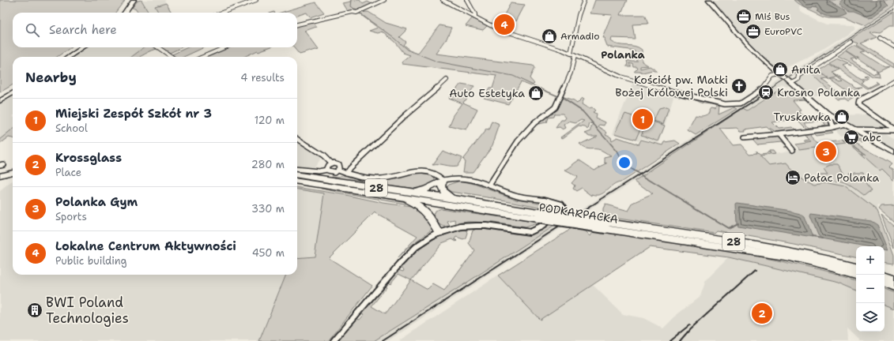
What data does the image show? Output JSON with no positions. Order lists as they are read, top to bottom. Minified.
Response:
{"streets":{"main road":["28","PODKARPACKA"]},"districts":["Polanka"],"places":{"office":["Miś Bus","EuroPVC"],"shop":["Armadio","Anita","Auto Estetyka","Truskawka"],"church":["Kościół pw. Matki Bożej Królowej Polski"],"station":["Krosno Polanka"],"supermarket":["abc"],"hotel":["Pałac Polanka"],"building":["BWI Poland Technologies"]},"page":{"pins":["4","1","3","2"],"search":"Search here","heading":["Nearby","4 results"],"list":[{"mark":"1","name":"Miejski Zespół Szkół nr 3","note":"School","value":"120 m"},{"mark":"2","name":"Krossglass","note":"Place","value":"280 m"},{"mark":"3","name":"Polanka Gym","note":"Sports","value":"330 m"},{"mark":"4","name":"Lokalne Centrum Aktywności","note":"Public building","value":"450 m"}],"map_buttons":["+","−"]}}
